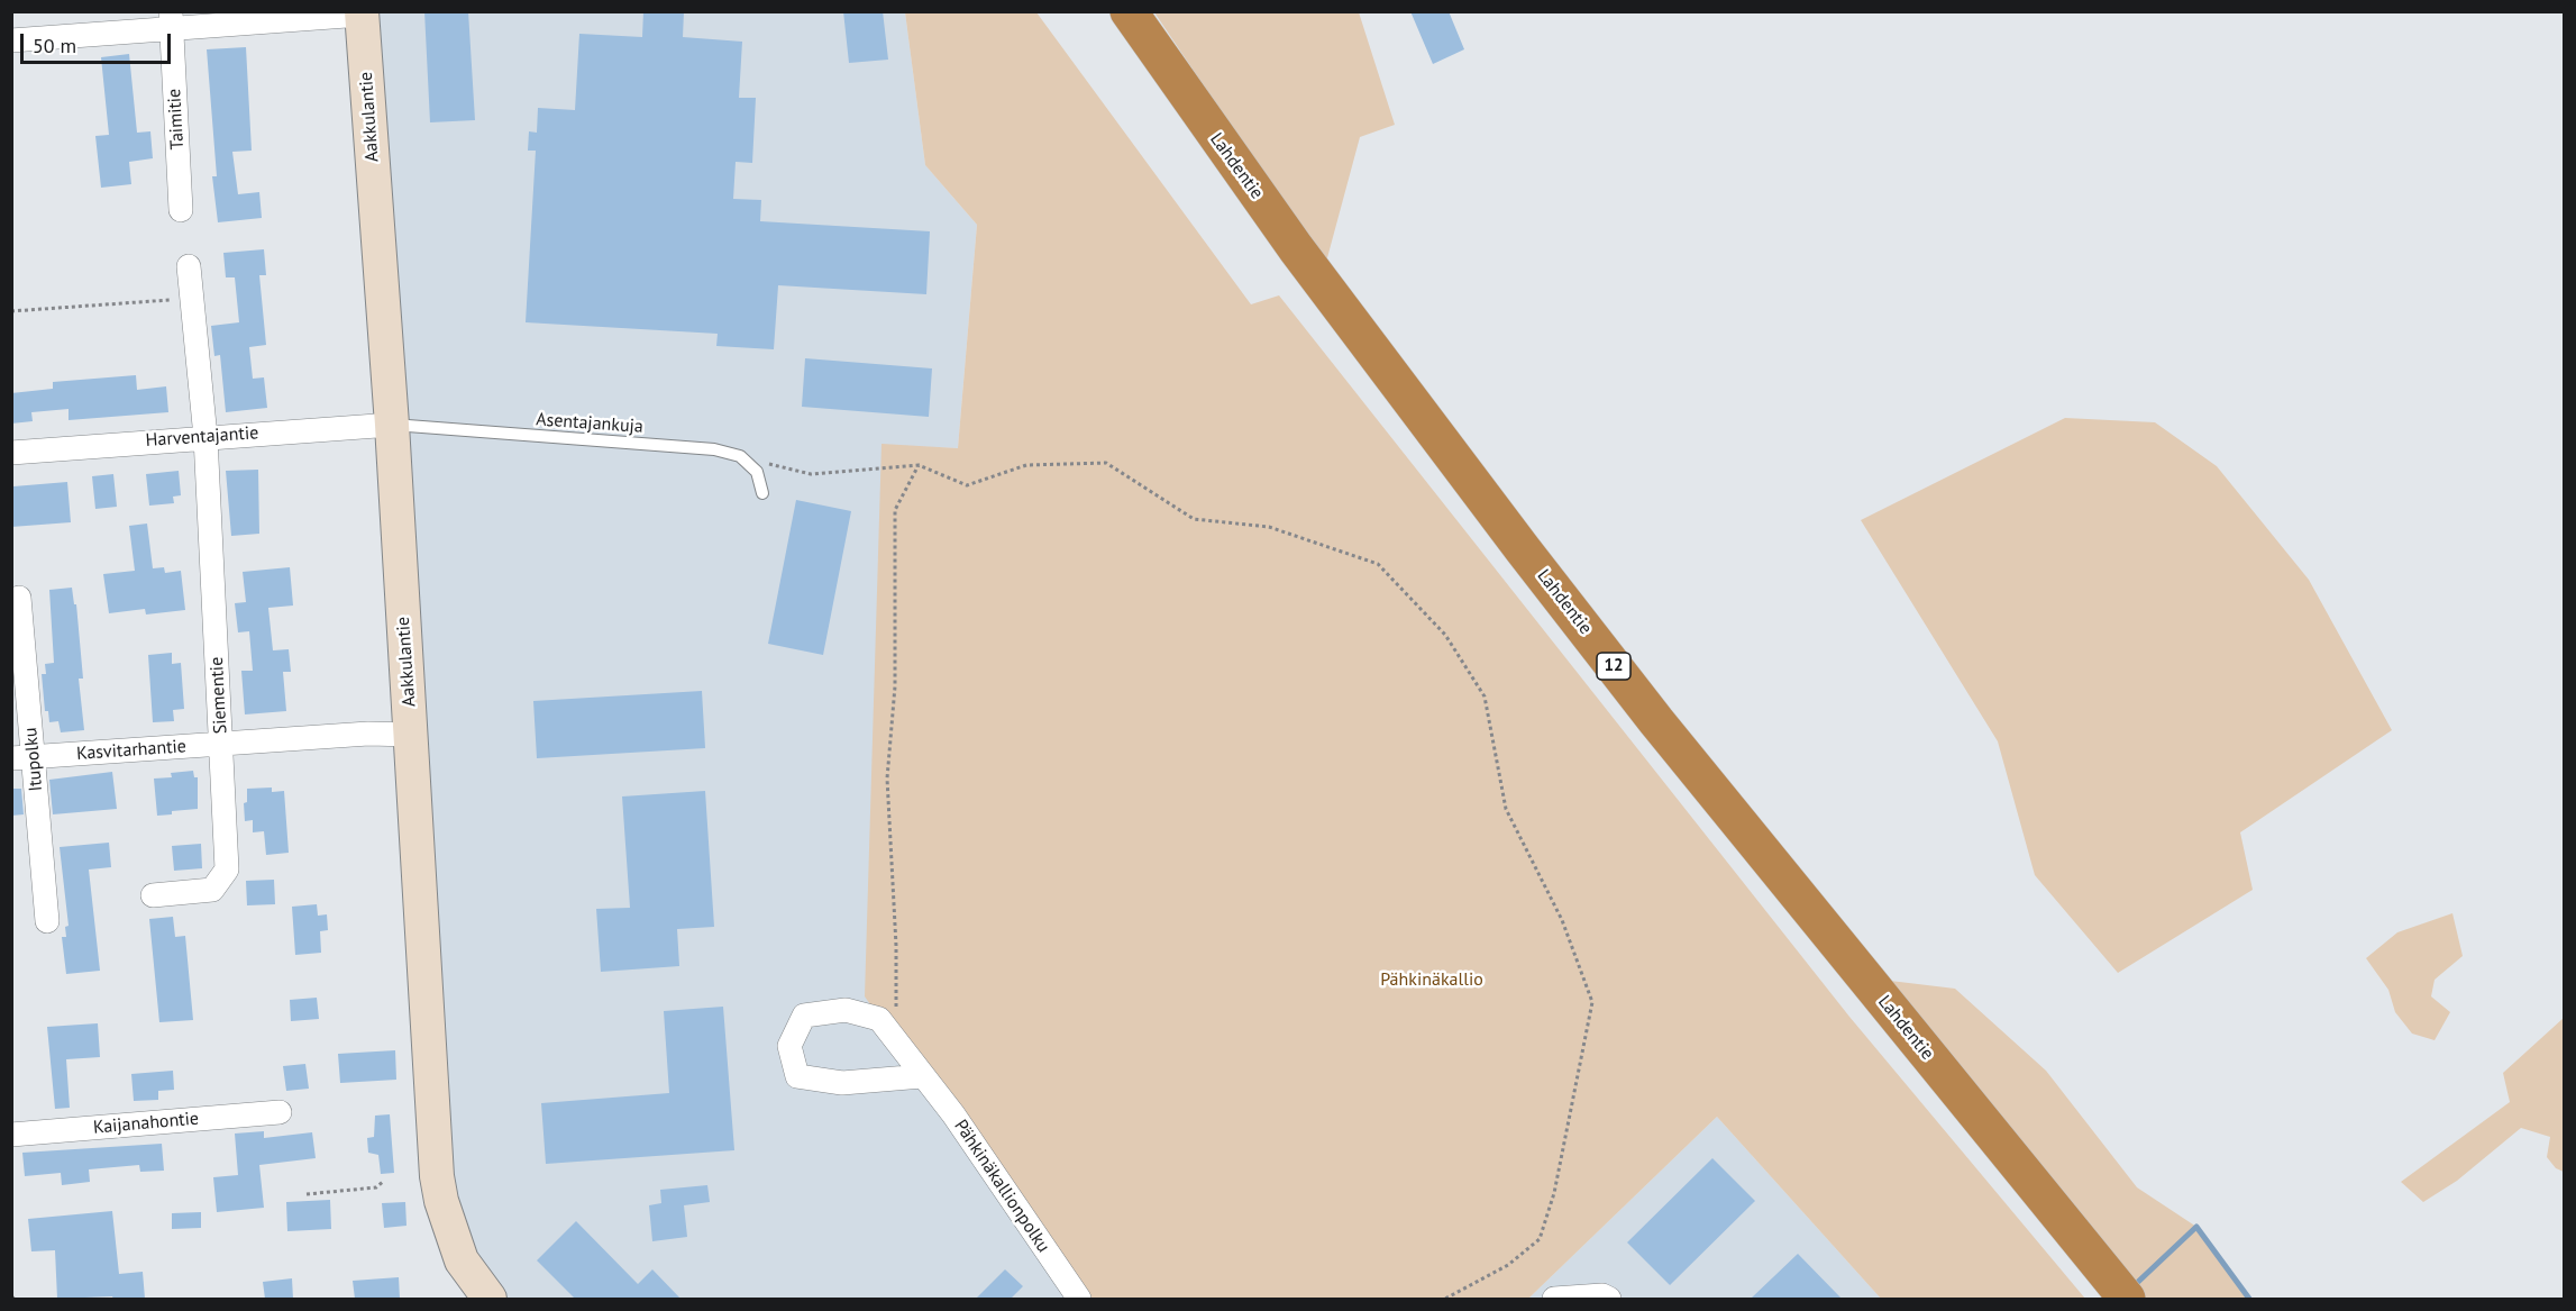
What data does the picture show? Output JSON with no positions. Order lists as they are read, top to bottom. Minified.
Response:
{"streets":{"highway":["Lahdentie","12"],"street":["Aakkulantie","Taimitie","Harventajantie","Siementie","Kasvitarhantie","Itupolku","Kaijanahontie","Pähkinäkallionpolku"],"lane":["Asentajankuja"]},"crossings":[["Aakkulantie","Asentajankuja"],["Aakkulantie","Harventajantie"],["Aakkulantie","Kasvitarhantie"],["Asentajankuja","Harventajantie"],["Harventajantie","Siementie"],["Siementie","Kasvitarhantie"],["Kasvitarhantie","Itupolku"]],"parks":["Pähkinäkallio"],"scale_bar":"50 m"}
